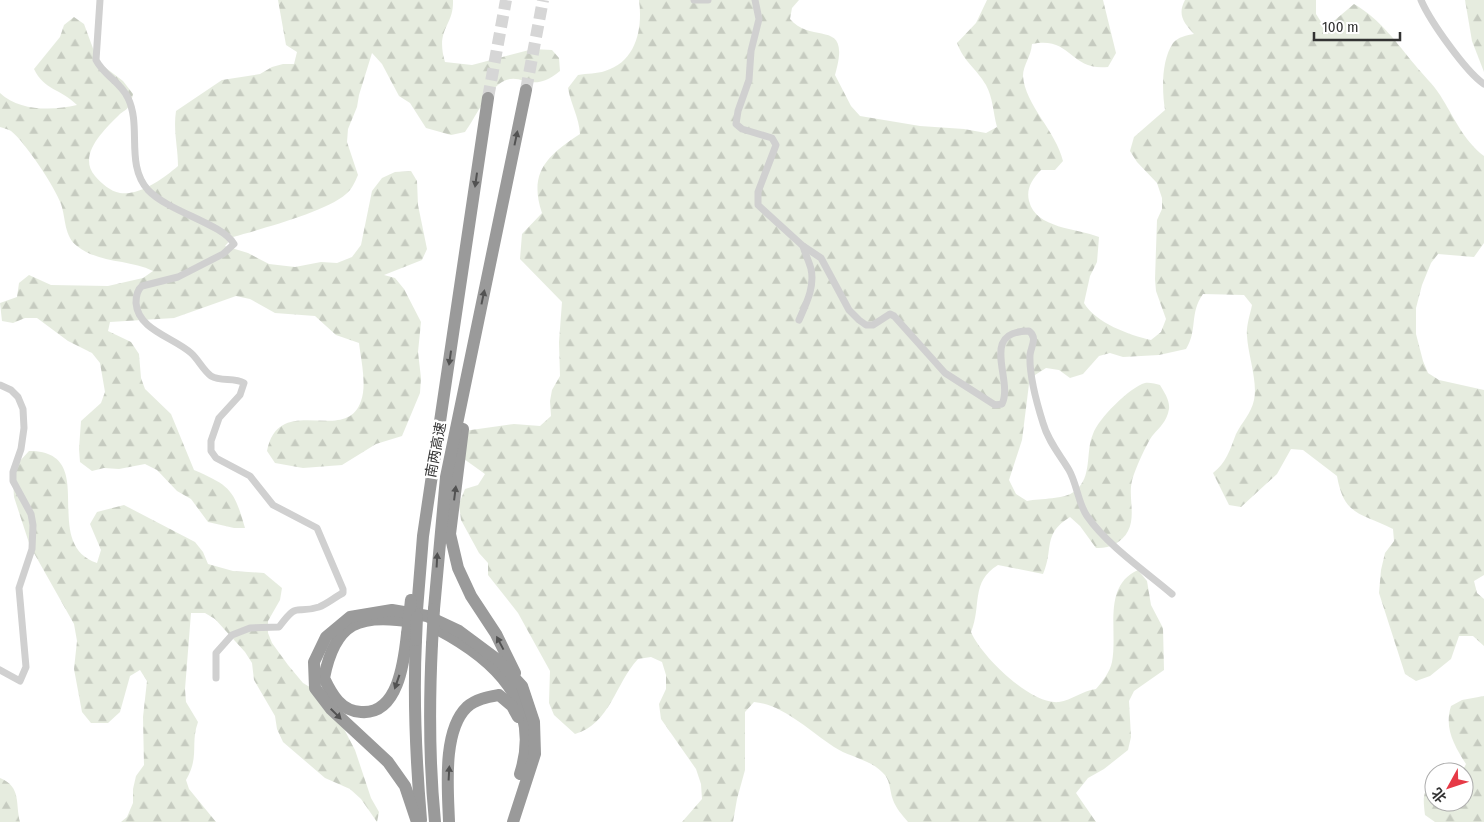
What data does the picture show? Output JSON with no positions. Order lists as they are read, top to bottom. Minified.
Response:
{"streets":{"highway":["南两高速"]},"scale_bar":"100 m","north":"bottom left"}
